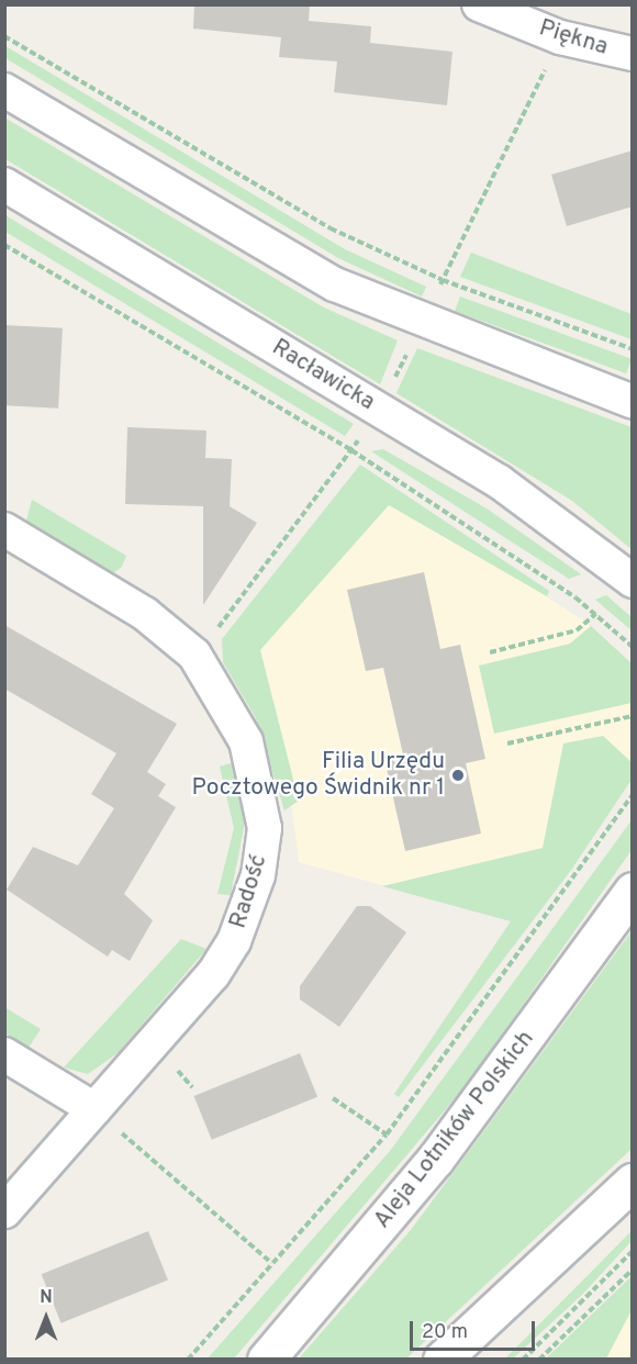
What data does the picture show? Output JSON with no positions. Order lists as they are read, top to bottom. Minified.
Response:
{"streets":{"street":["Piękna","Racławicka","Radość","Aleja Lotników Polskich"]},"places":["Filia Urzędu Pocztowego Świdnik nr 1"],"scale_bar":"20 m","north":"top"}
